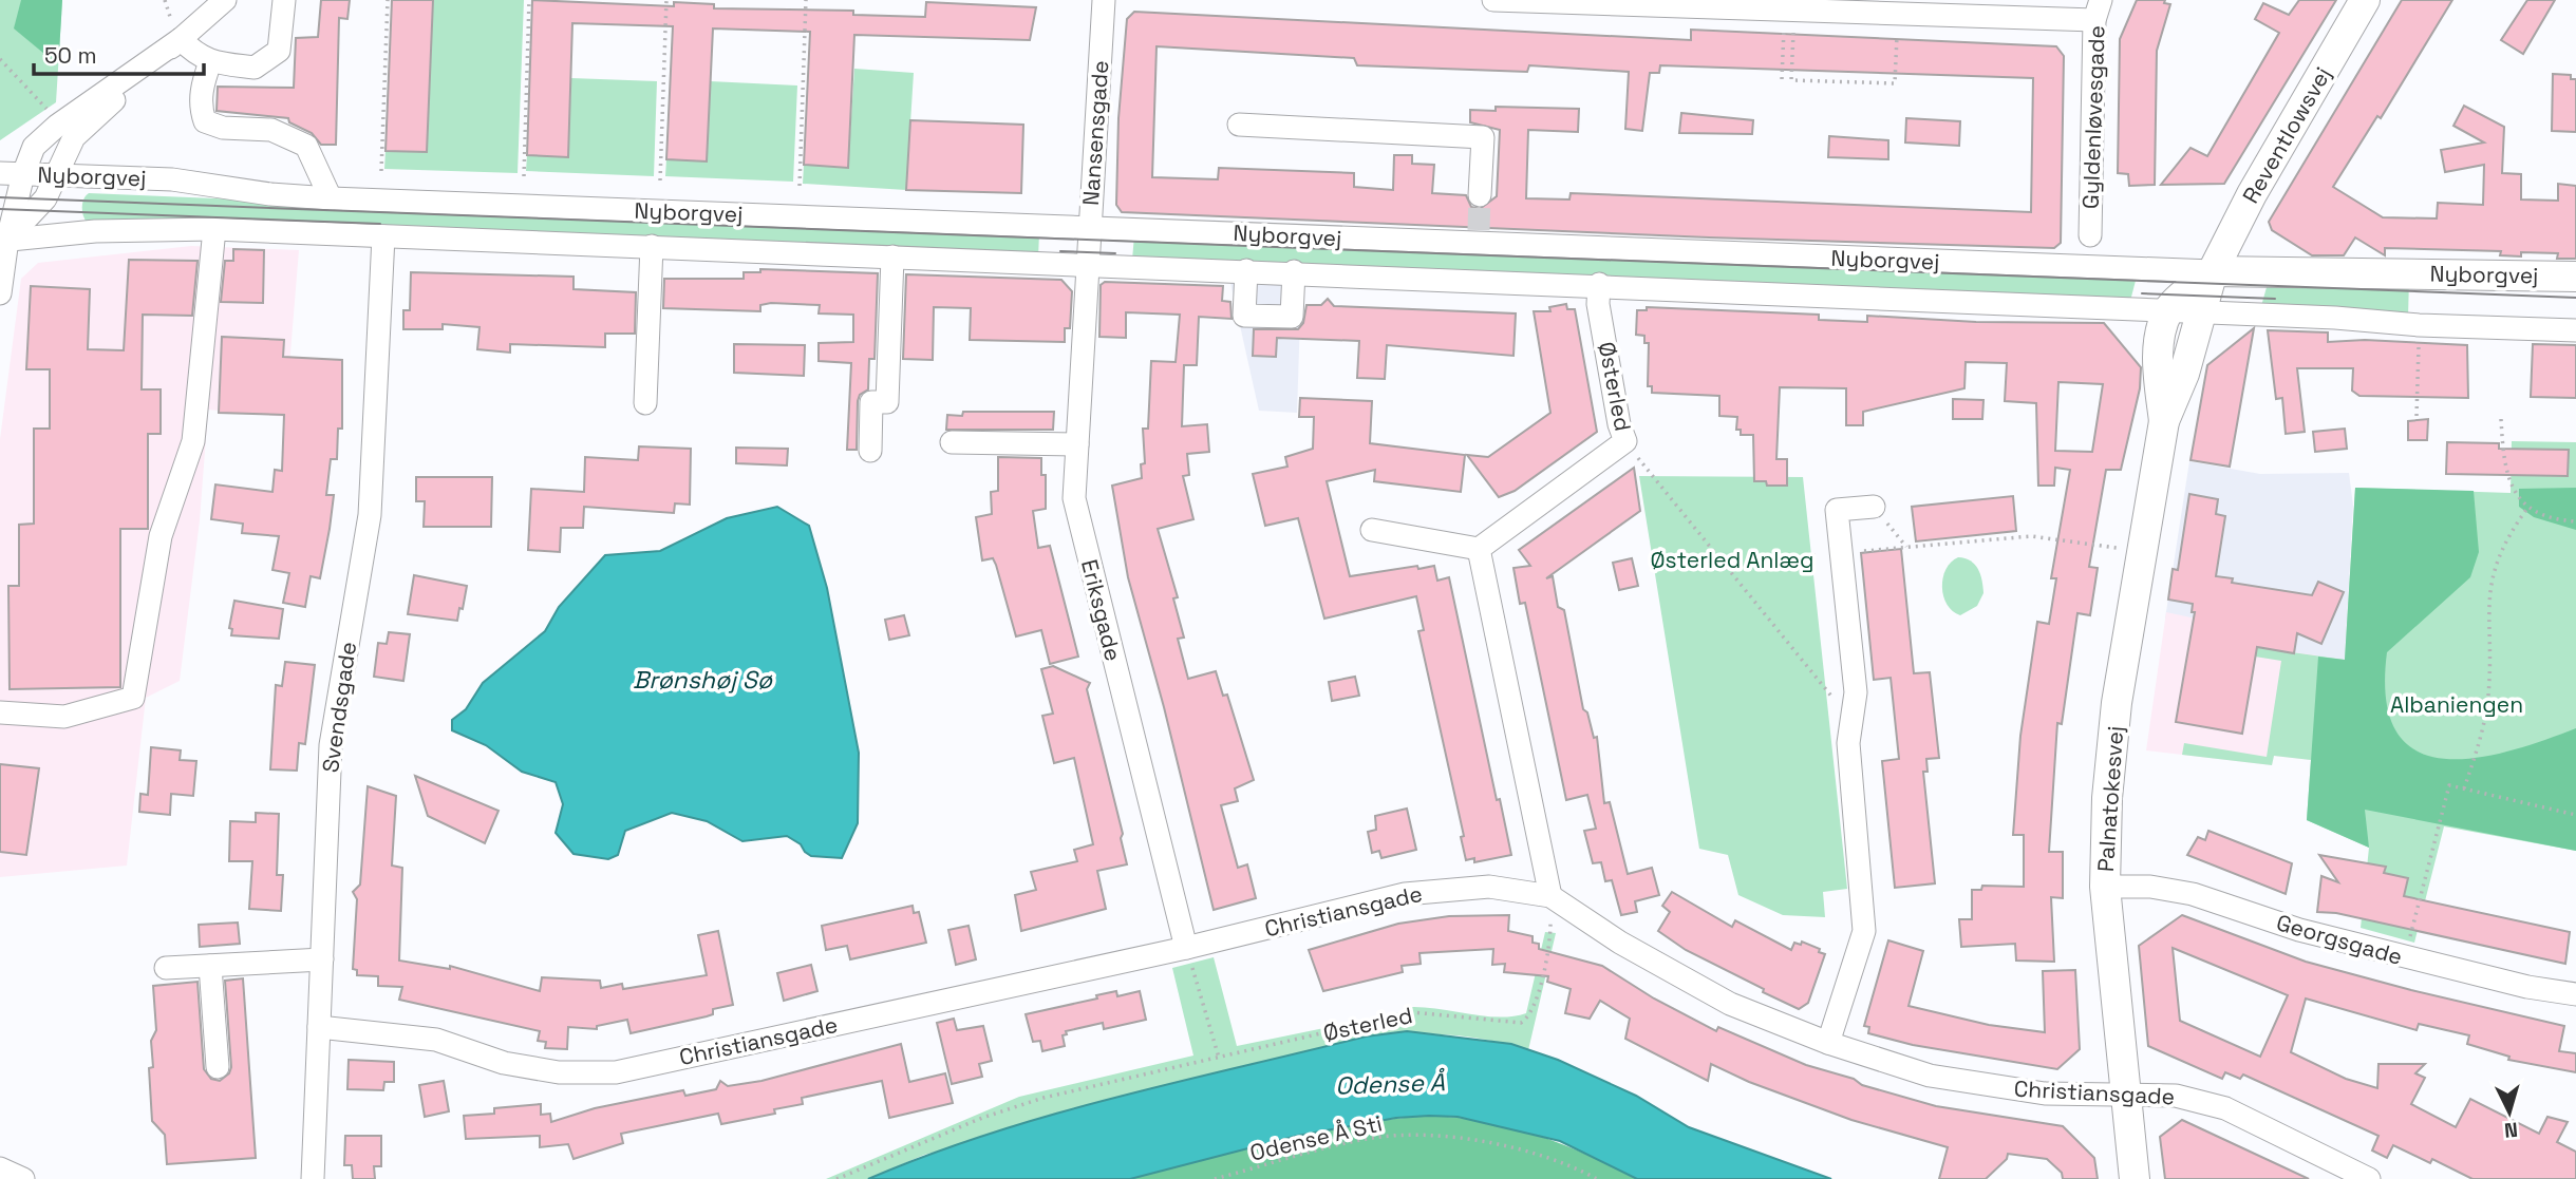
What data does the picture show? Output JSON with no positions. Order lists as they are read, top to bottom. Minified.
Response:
{"streets":{"main road":["Reventlowsvej","Nyborgvej","Palnatokesvej"],"street":["Gyldenløvesgade","Nansensgade","Østerled","Eriksgade","Svendsgade","Christiansgade","Georgsgade"],"path":["Odense Å Sti"]},"crossings":[["Nansensgade","Nyborgvej"],["Nansensgade","Eriksgade"],["Reventlowsvej","Nyborgvej"],["Reventlowsvej","Palnatokesvej"],["Nyborgvej","Østerled"],["Nyborgvej","Eriksgade"],["Nyborgvej","Svendsgade"],["Nyborgvej","Palnatokesvej"],["Østerled","Christiansgade"],["Eriksgade","Christiansgade"],["Svendsgade","Christiansgade"],["Palnatokesvej","Christiansgade"],["Palnatokesvej","Georgsgade"]],"water":["Brønshøj Sø","Odense Å"],"parks":["Østerled Anlæg","Albaniengen"],"scale_bar":"50 m","north":"bottom"}
